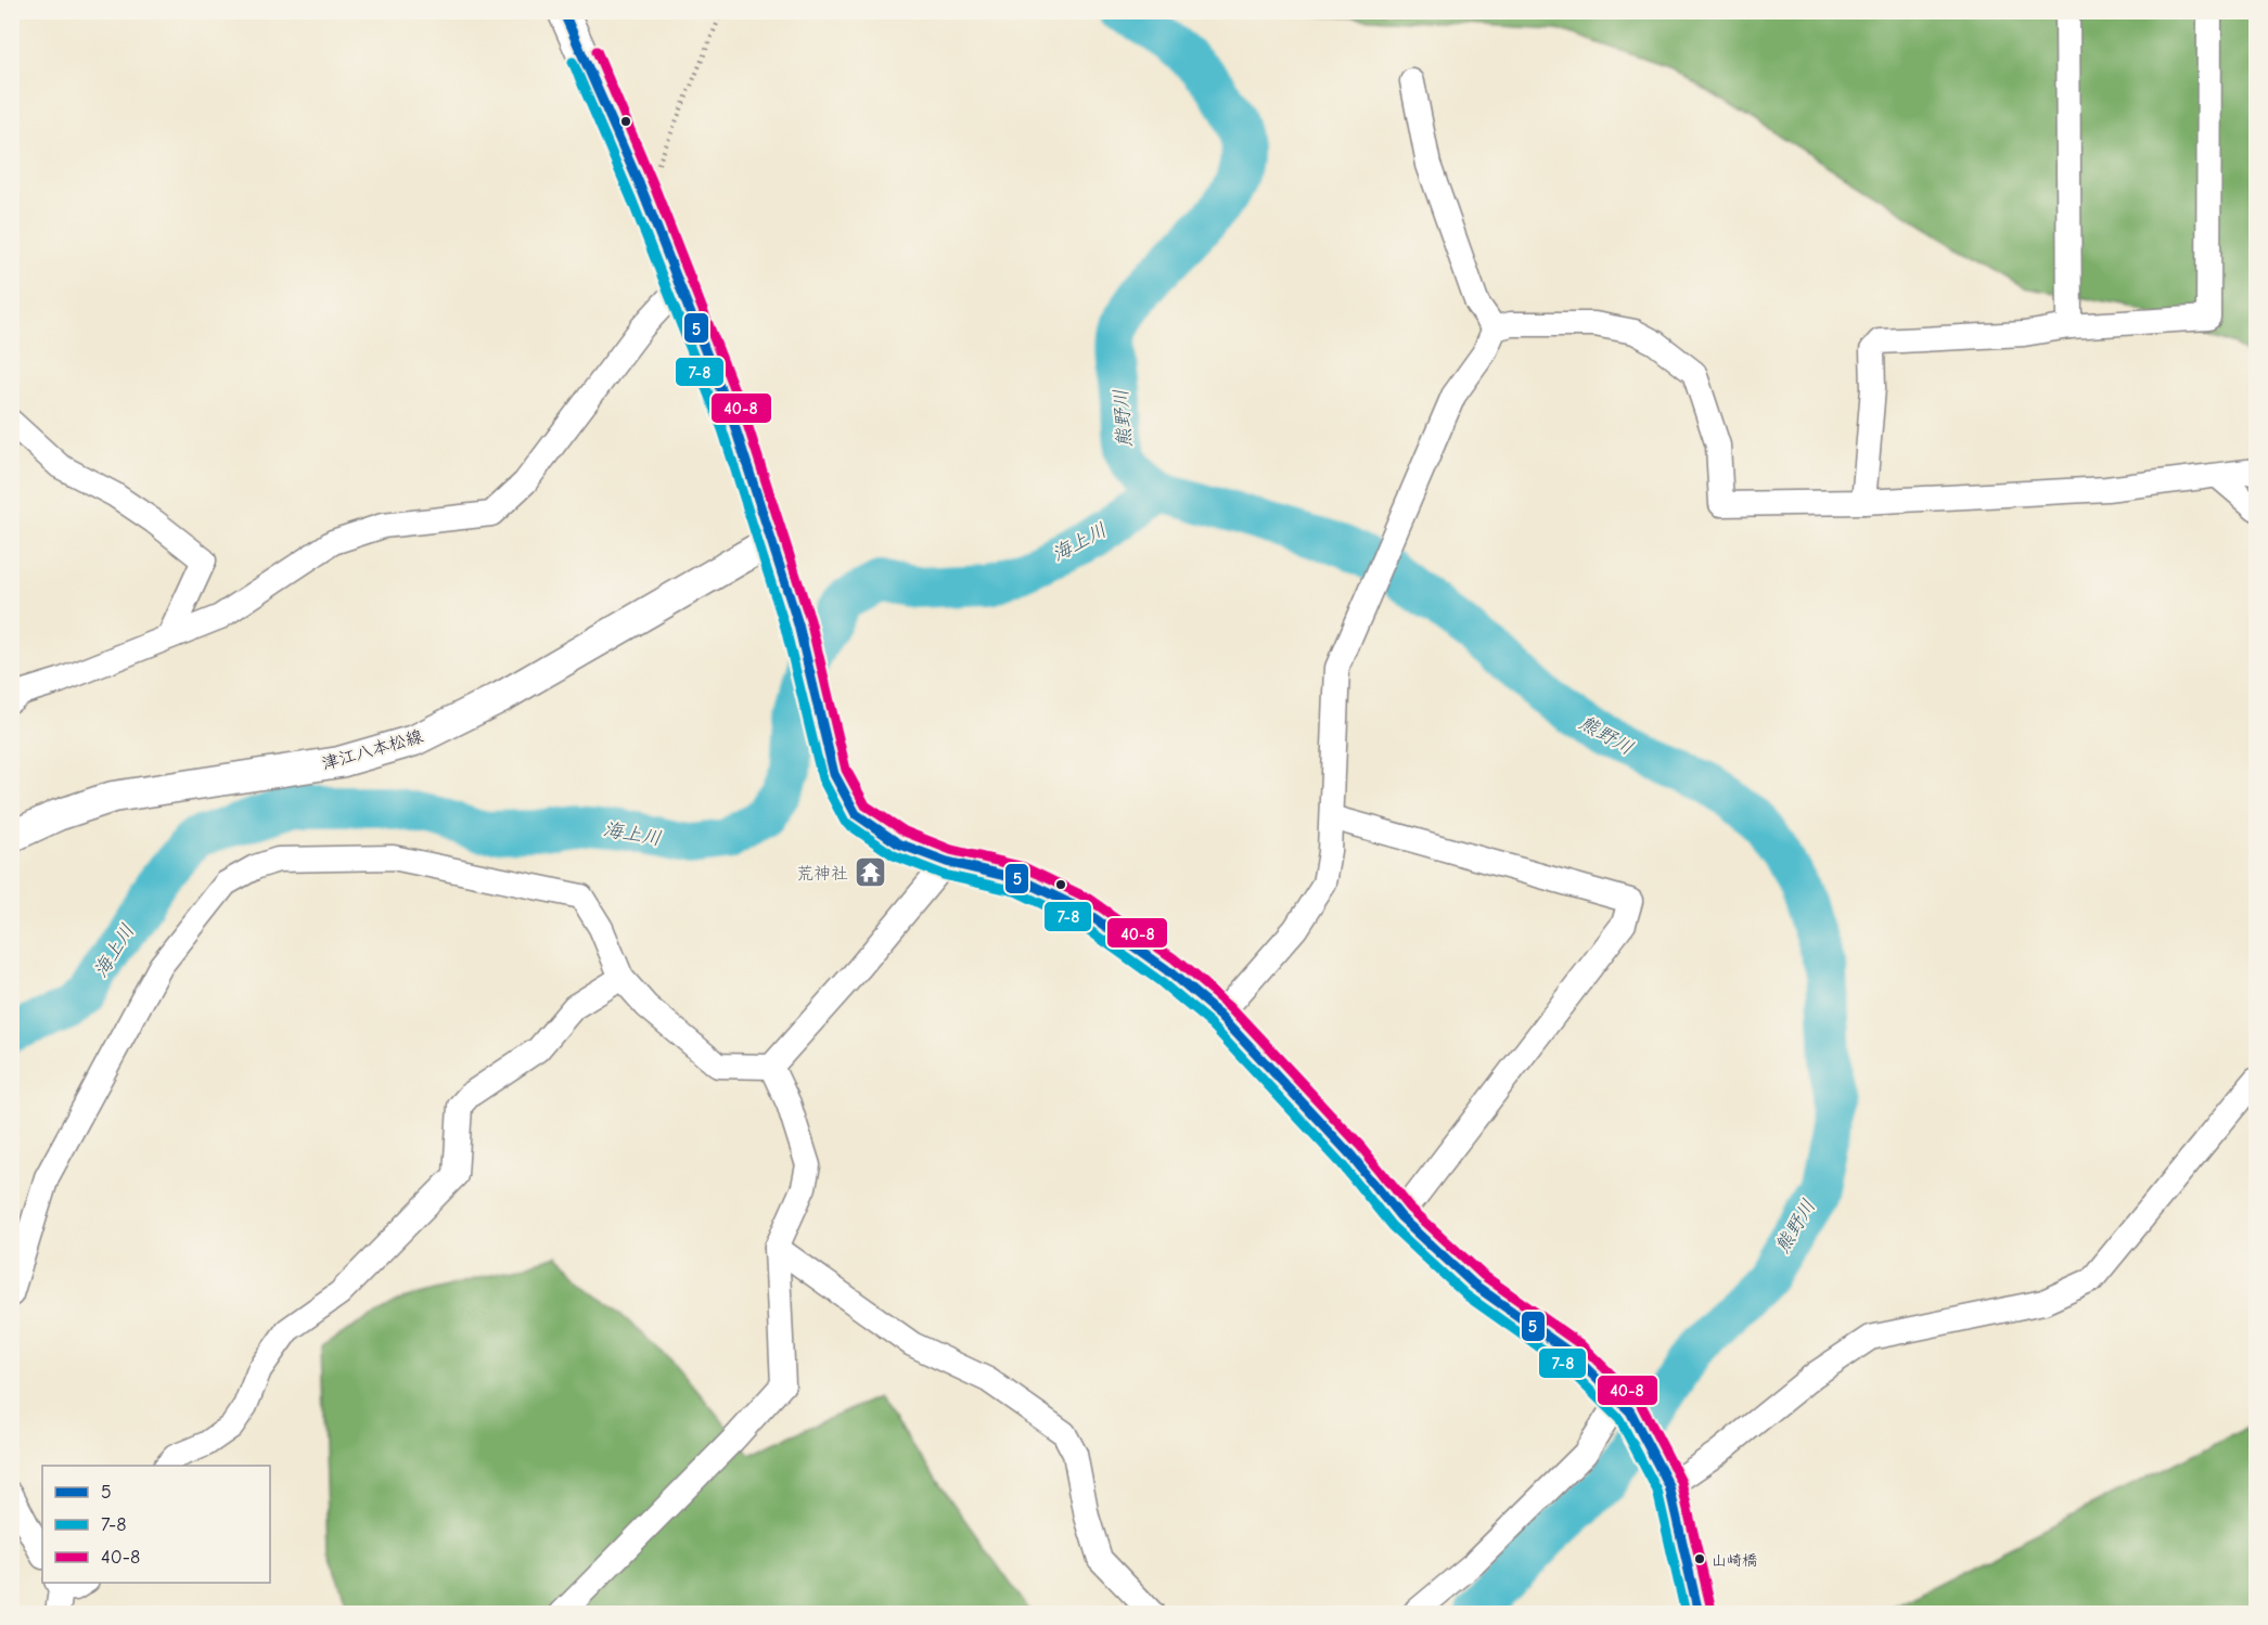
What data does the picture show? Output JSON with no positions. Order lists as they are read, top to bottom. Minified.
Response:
{"streets":{"main road":["津江八本松線"]},"water":["熊野川","海上川"],"places":{"temple":["荒神社"],"other":["山崎橋"]},"lines":["transit line 5","transit line 40-8","transit line 7-8"],"legend":["5","7-8","40-8"]}
